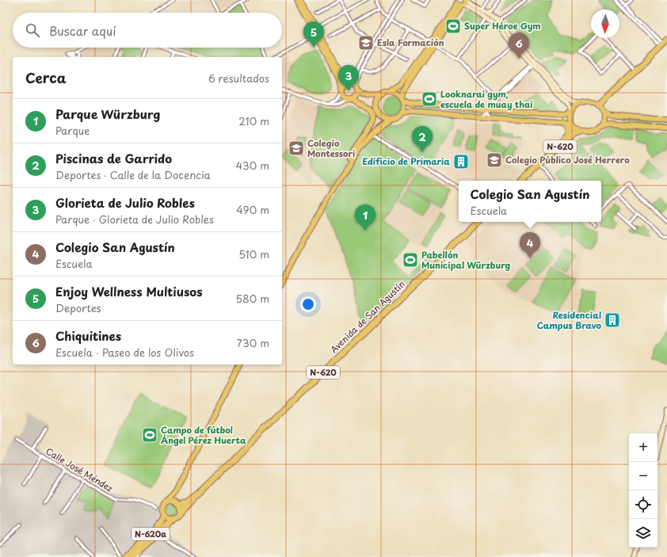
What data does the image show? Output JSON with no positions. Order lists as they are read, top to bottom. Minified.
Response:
{"streets":{"highway":["N-620","Avenida de San Agustín","N-620a"],"street":["Calle José Méndez"]},"crossings":[["N-620","Avenida de San Agustín"],["N-620","Calle José Méndez"],["N-620","N-620a"],["Avenida de San Agustín","Calle José Méndez"],["Avenida de San Agustín","N-620a"],["Calle José Méndez","N-620a"]],"places":{"sports":["Super Héroe Gym","Looknarai gym, escuela de muay thai","Pabellón Municipal Würzburg","Campo de fútbol Ángel Pérez Huerta"],"school or university":["Esla Formación","Colegio Montessori","Colegio Público José Herrero"],"building":["Edificio de Primaria","Residencial Campus Bravo"]},"north":"bottom","page":{"search":"Buscar aquí","pins":["5","6","3","2","1","4"],"heading":["Cerca","6 resultados"],"list":[{"mark":"1","name":"Parque Würzburg","note":"Parque","value":"210 m"},{"mark":"2","name":"Piscinas de Garrido","note":"Deportes · Calle de la Docencia","value":"430 m"},{"mark":"3","name":"Glorieta de Julio Robles","note":"Parque · Glorieta de Julio Robles","value":"490 m"},{"mark":"4","name":"Colegio San Agustín","note":"Escuela","value":"510 m"},{"mark":"5","name":"Enjoy Wellness Multiusos","note":"Deportes","value":"580 m"},{"mark":"6","name":"Chiquitines","note":"Escuela · Paseo de los Olivos","value":"730 m"}],"popup":["Colegio San Agustín","Escuela"],"map_buttons":["+","−"]}}
